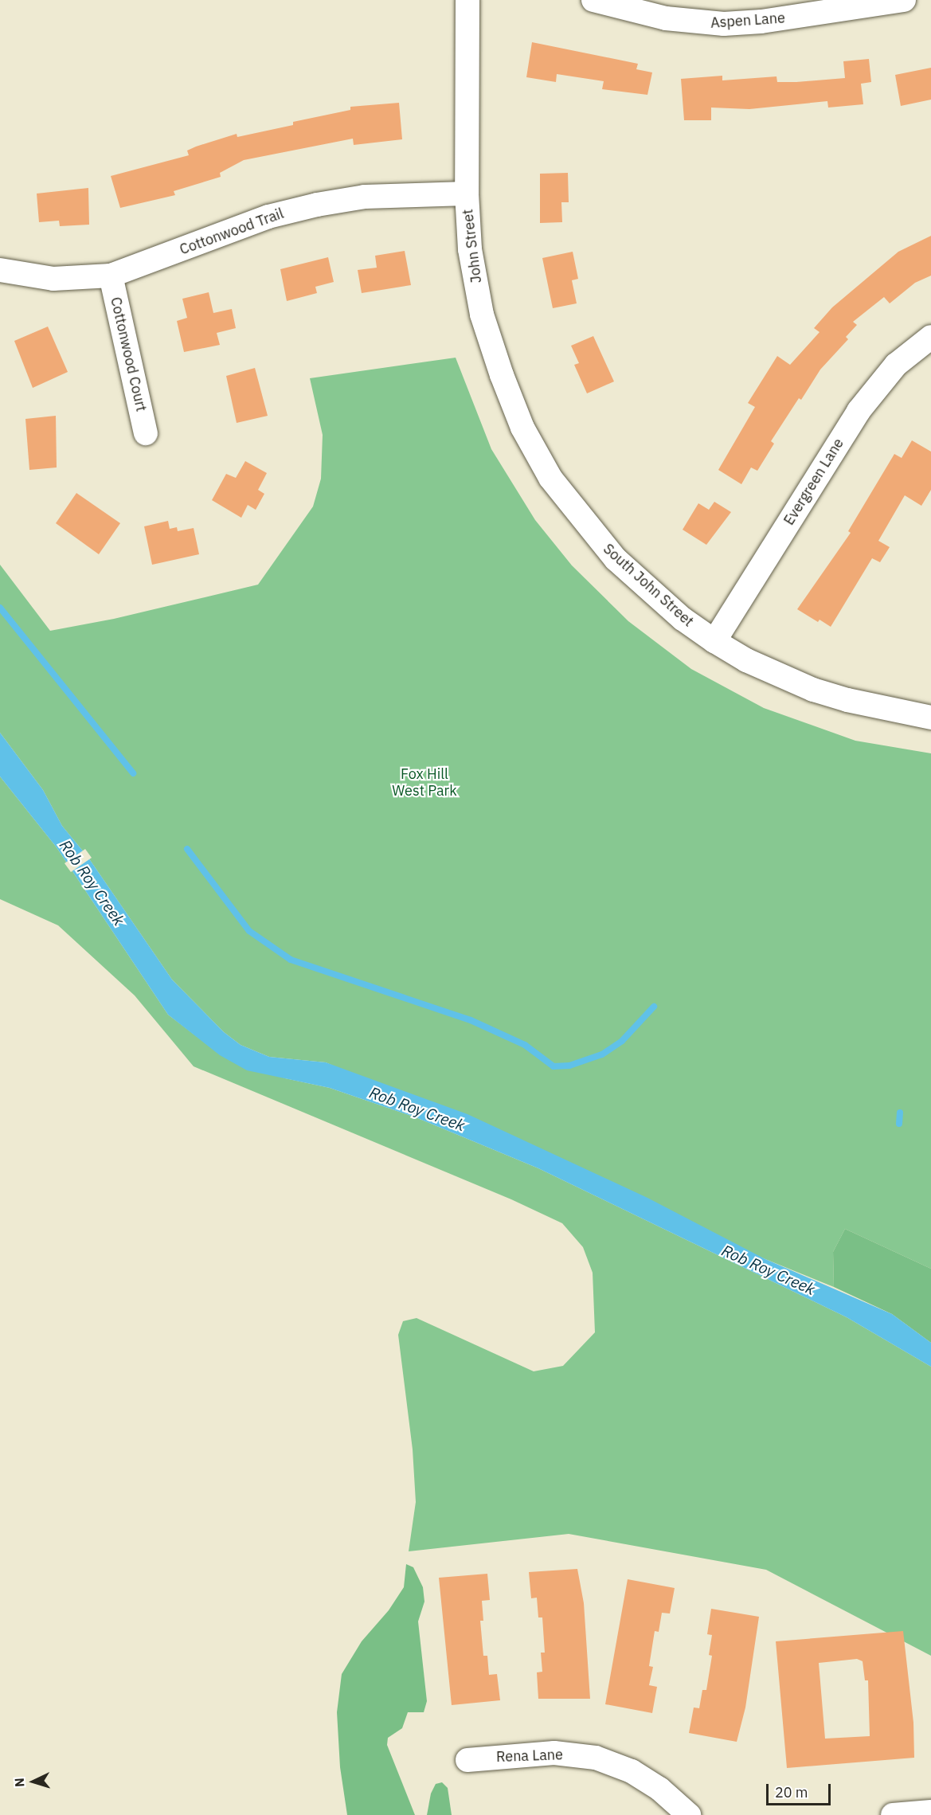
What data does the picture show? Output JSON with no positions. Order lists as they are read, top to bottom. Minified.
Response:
{"streets":{"street":["Aspen Lane","Cottonwood Trail","John Street","Cottonwood Court","Evergreen Lane","South John Street","Rena Lane"]},"crossings":[["Cottonwood Trail","John Street"],["Cottonwood Trail","Cottonwood Court"],["John Street","South John Street"],["Evergreen Lane","South John Street"]],"water":["Rob Roy Creek"],"parks":["Fox Hill West Park"],"scale_bar":"20 m","north":"left"}
